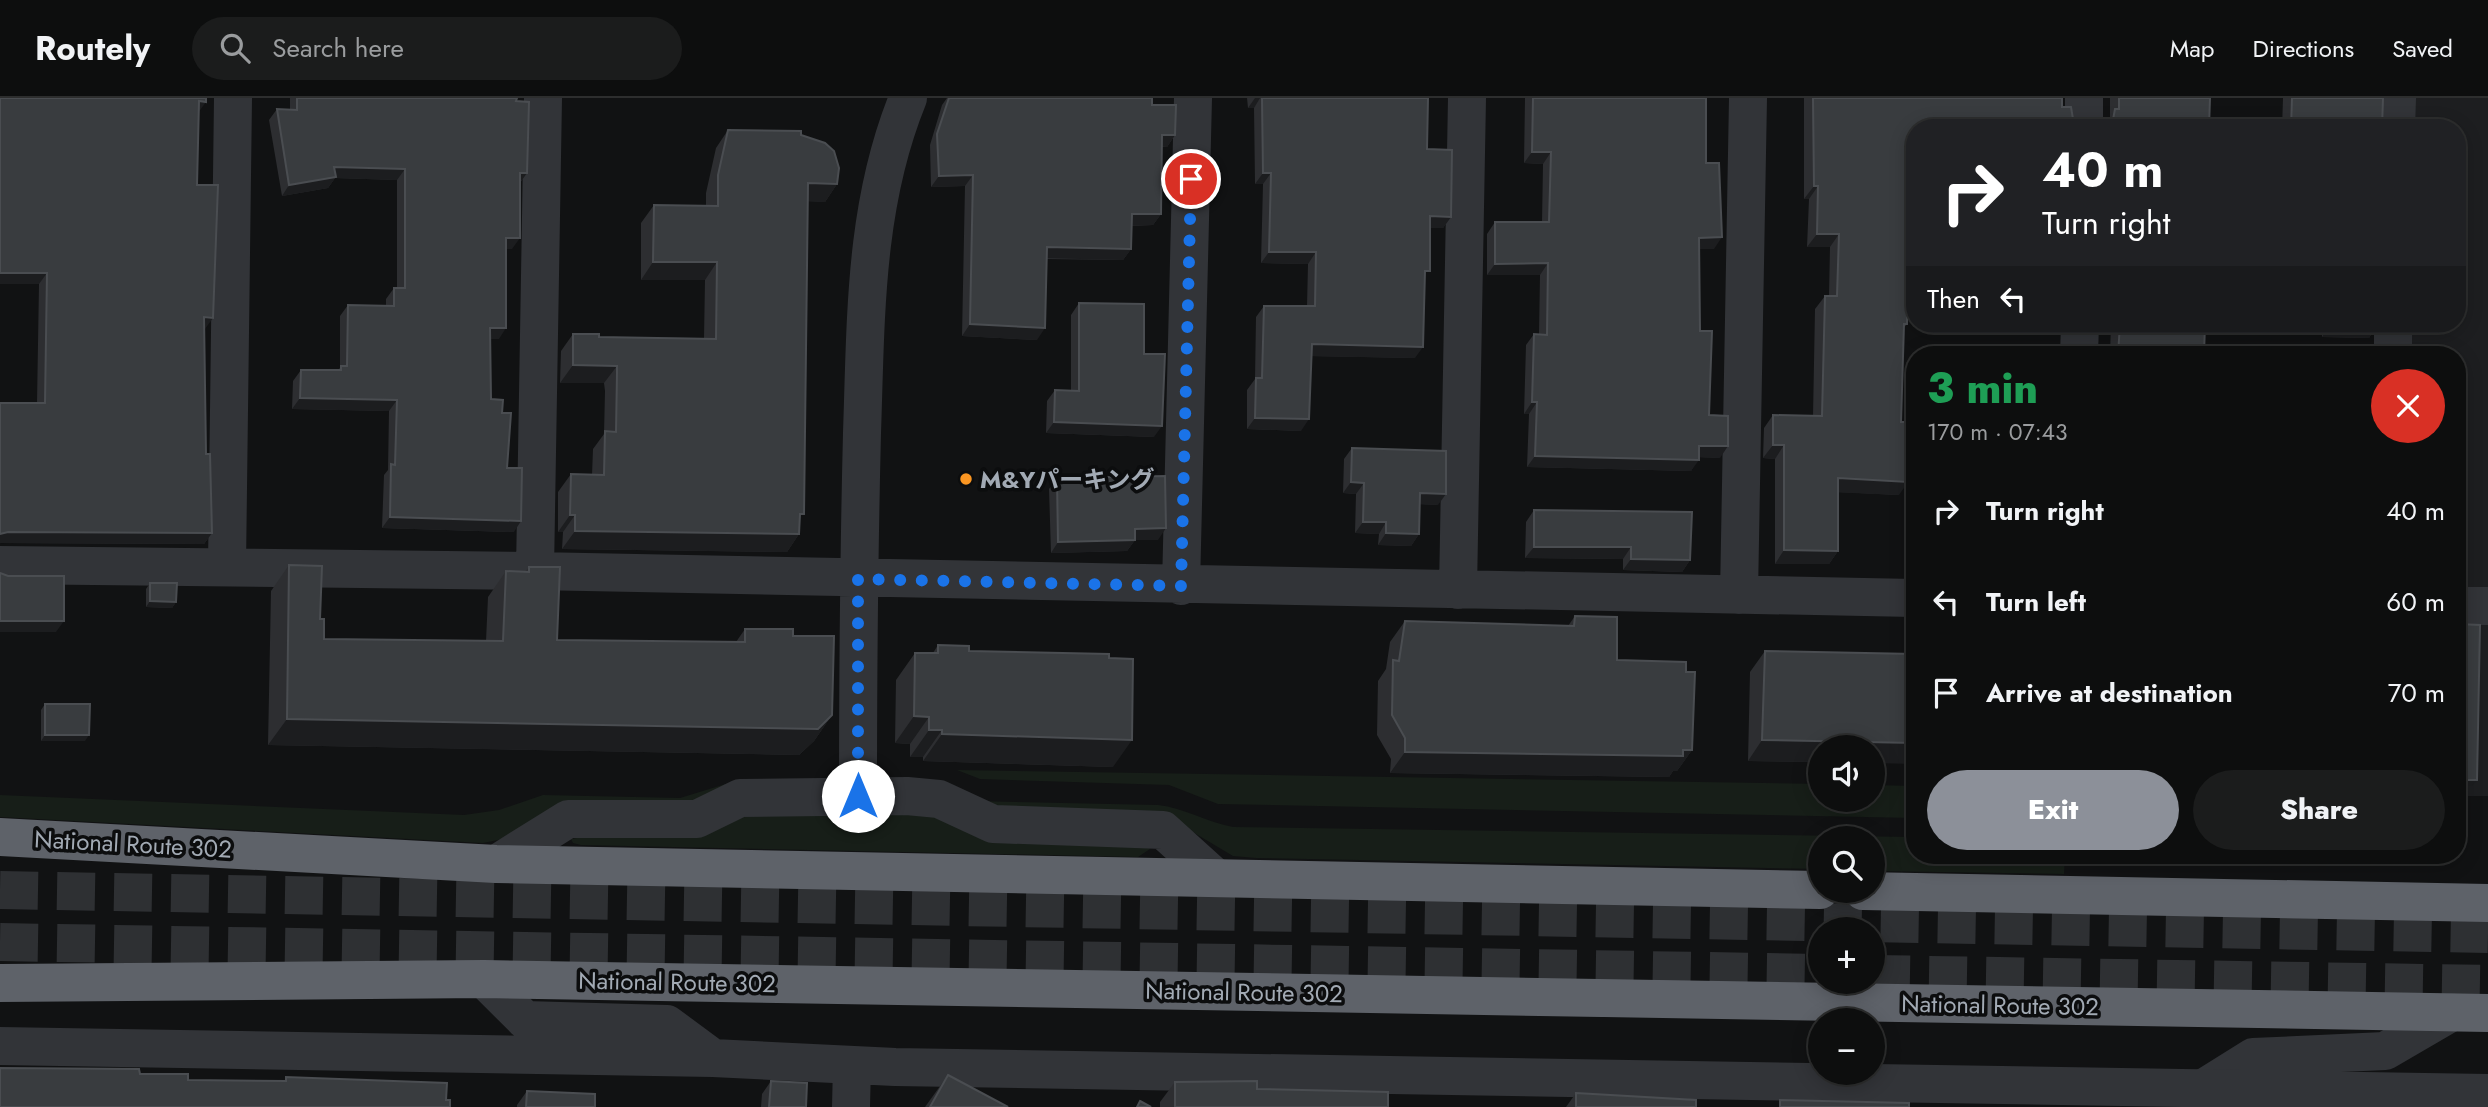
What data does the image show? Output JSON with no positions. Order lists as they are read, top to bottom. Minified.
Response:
{"streets":{"highway":["National Route 302"]},"places":["M&Yパーキング"],"page":{"header":"Routely","search":"Search here","nav":["Map","Directions","Saved"],"turn":["40 m","Turn right"],"then":"Then","heading":["3 min","170 m · 07:43"],"list":[{"name":"Turn right","value":"40 m"},{"name":"Turn left","value":"60 m"},{"name":"Arrive at destination","value":"70 m"}],"map_buttons":["+","−"],"buttons":["Exit","Share"]}}
